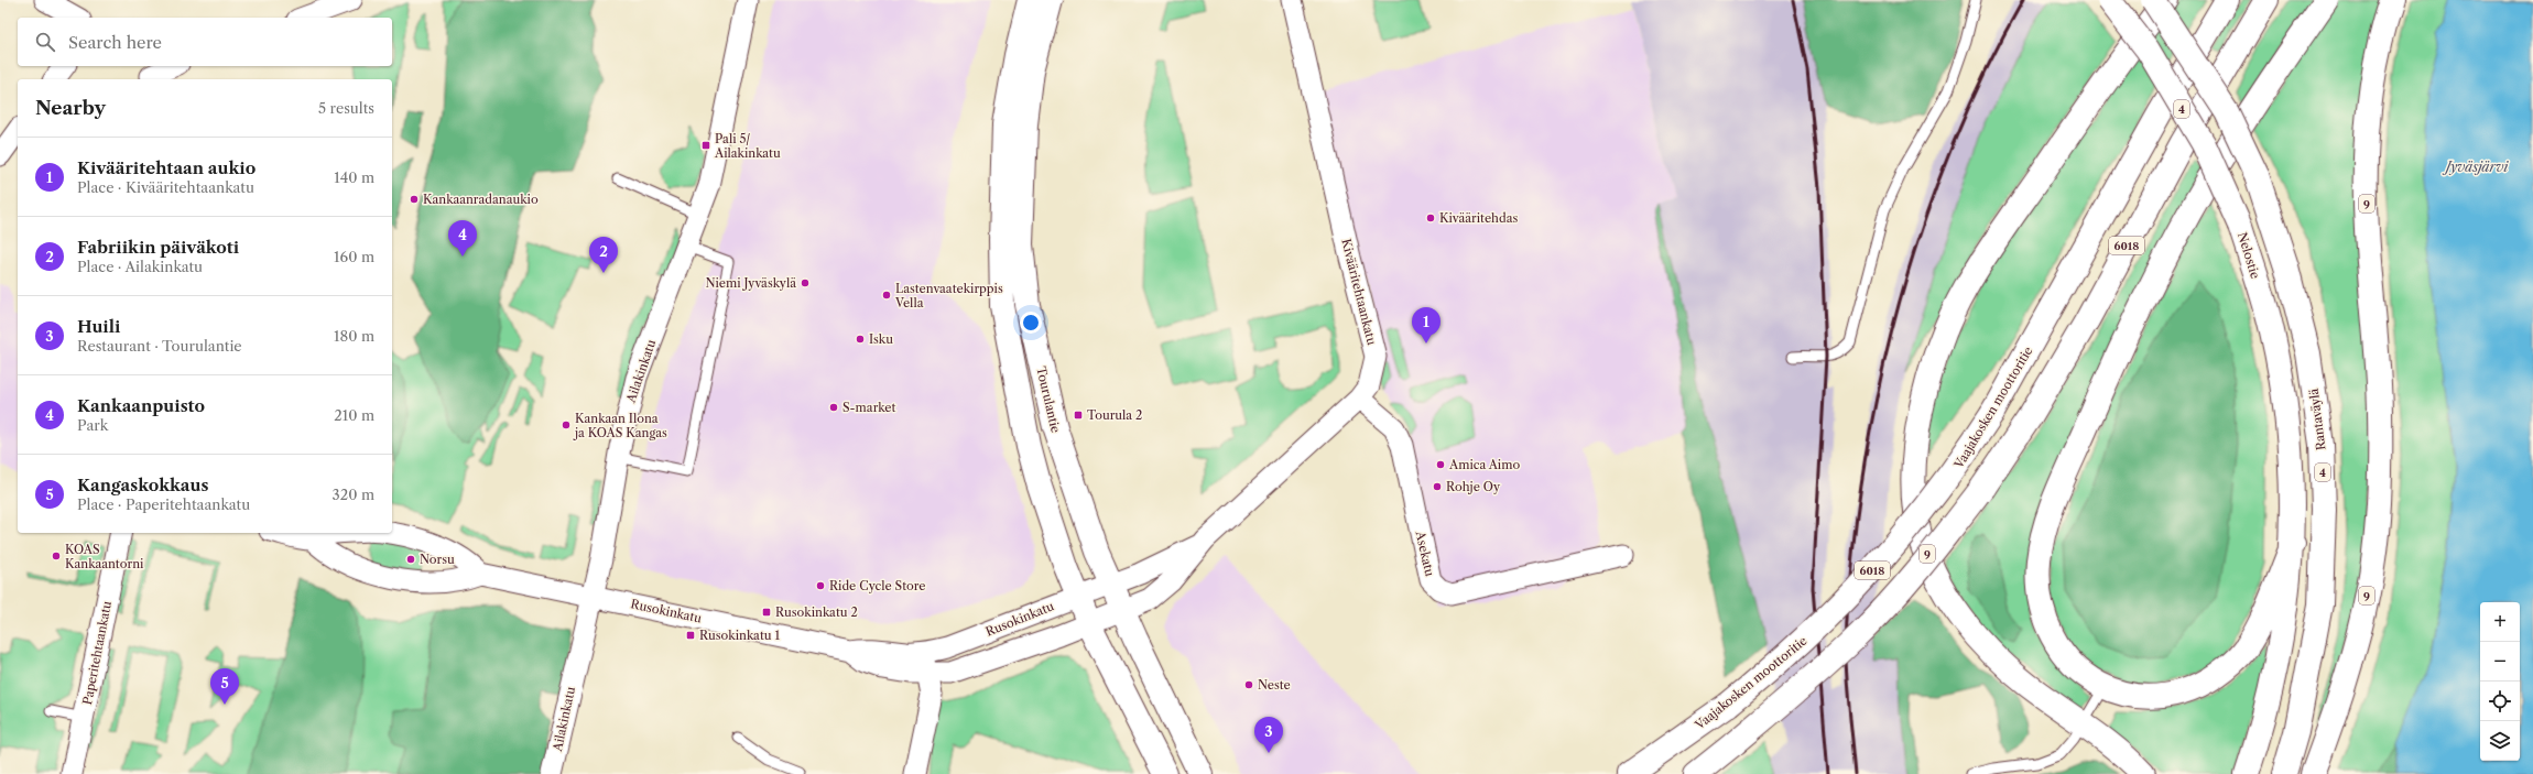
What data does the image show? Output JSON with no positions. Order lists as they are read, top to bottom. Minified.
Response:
{"streets":{"main road":["4","9","6018","Nelostie","Tourulantie","Vaajakosken moottoritie","Rantaväylä"],"street":["Kivääritehtaankatu","Ailakinkatu","Asekatu","Rusokinkatu","Paperitehtaankatu"]},"crossings":[["4","Nelostie"],["Kivääritehtaankatu","Tourulantie"],["Kivääritehtaankatu","Asekatu"],["Kivääritehtaankatu","Rusokinkatu"],["Ailakinkatu","Rusokinkatu"],["Tourulantie","Rusokinkatu"]],"water":["Jyväsjärvi"],"places":{"transit":["Pali 5/ Ailakinkatu","Tourula 2","Rusokinkatu 2","Rusokinkatu 1"],"other":["Kankaanradanaukio","Kivääritehdas","Niemi Jyväskylä","Lastenvaatekirppis Vella","Isku","S-market","Kankaan Ilona ja KOAS Kangas","Amica Aimo","Rohje Oy","KOAS Kankaantorni","Norsu","Ride Cycle Store","Neste"]},"page":{"search":"Search here","heading":["Nearby","5 results"],"list":[{"mark":"1","name":"Kivääritehtaan aukio","note":"Place · Kivääritehtaankatu","value":"140 m"},{"mark":"2","name":"Fabriikin päiväkoti","note":"Place · Ailakinkatu","value":"160 m"},{"mark":"3","name":"Huili","note":"Restaurant · Tourulantie","value":"180 m"},{"mark":"4","name":"Kankaanpuisto","note":"Park","value":"210 m"},{"mark":"5","name":"Kangaskokkaus","note":"Place · Paperitehtaankatu","value":"320 m"}],"pins":["4","2","1","5","3"],"map_buttons":["+","−"]}}
